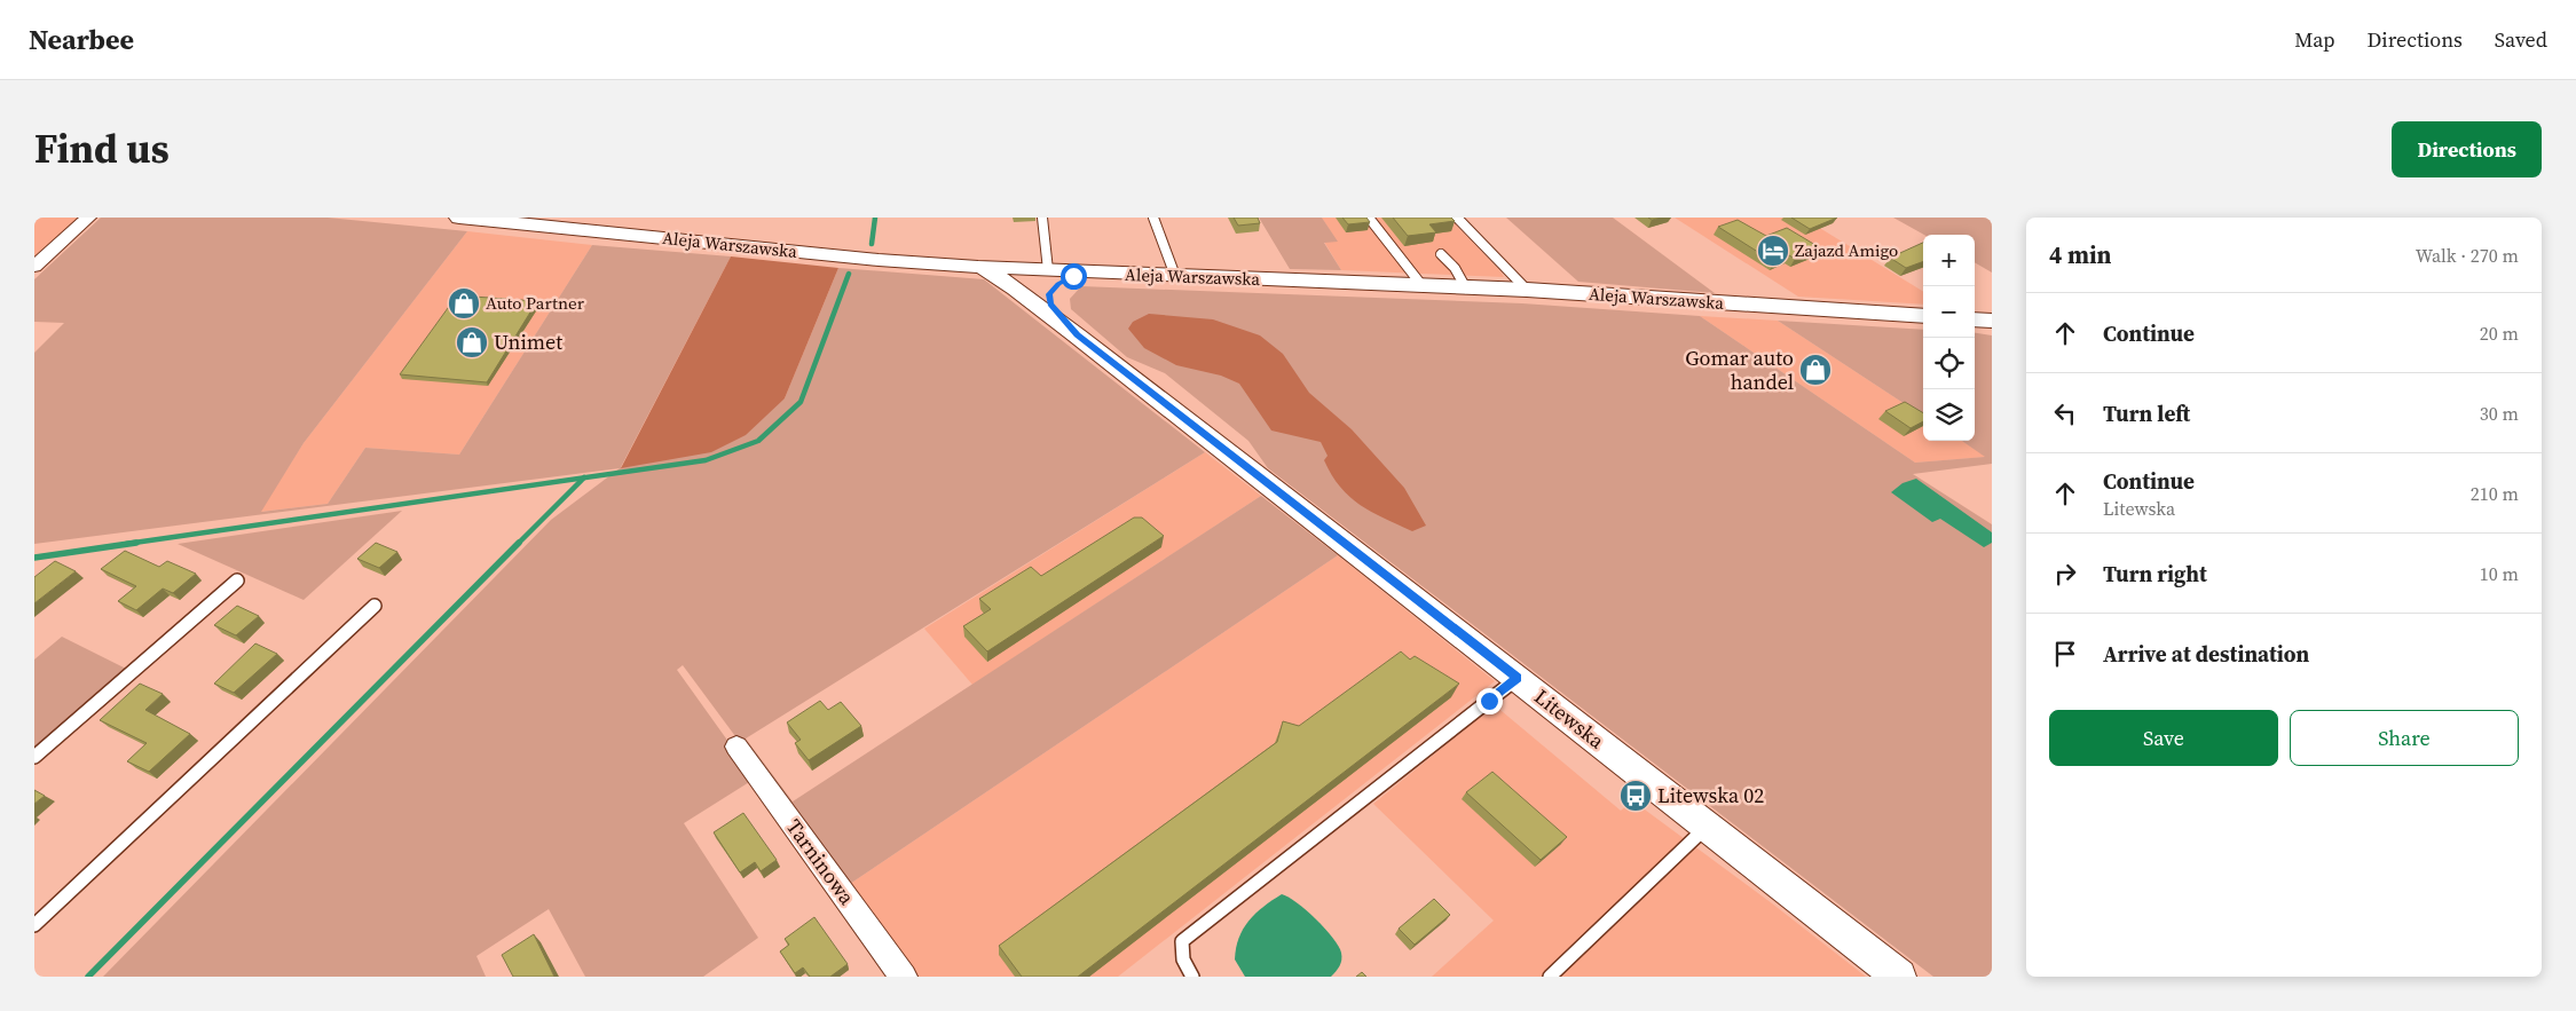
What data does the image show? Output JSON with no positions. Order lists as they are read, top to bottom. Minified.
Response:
{"streets":{"street":["Aleja Warszawska","Litewska","Tarninowa"]},"places":{"hotel":["Zajazd Amigo"],"shop":["Auto Partner","Unimet","Gomar auto handel"],"bus stop":["Litewska 02"]},"page":{"header":"Nearbee","nav":["Map","Directions","Saved"],"title":"Find us","buttons":["Directions",["Save","Share"]],"heading":["4 min","Walk · 270 m"],"map_buttons":["+","−"],"list":[["Continue","20 m"],["Turn left","30 m"],["Continue","Litewska","210 m"],["Turn right","10 m"],"Arrive at destination"]}}
